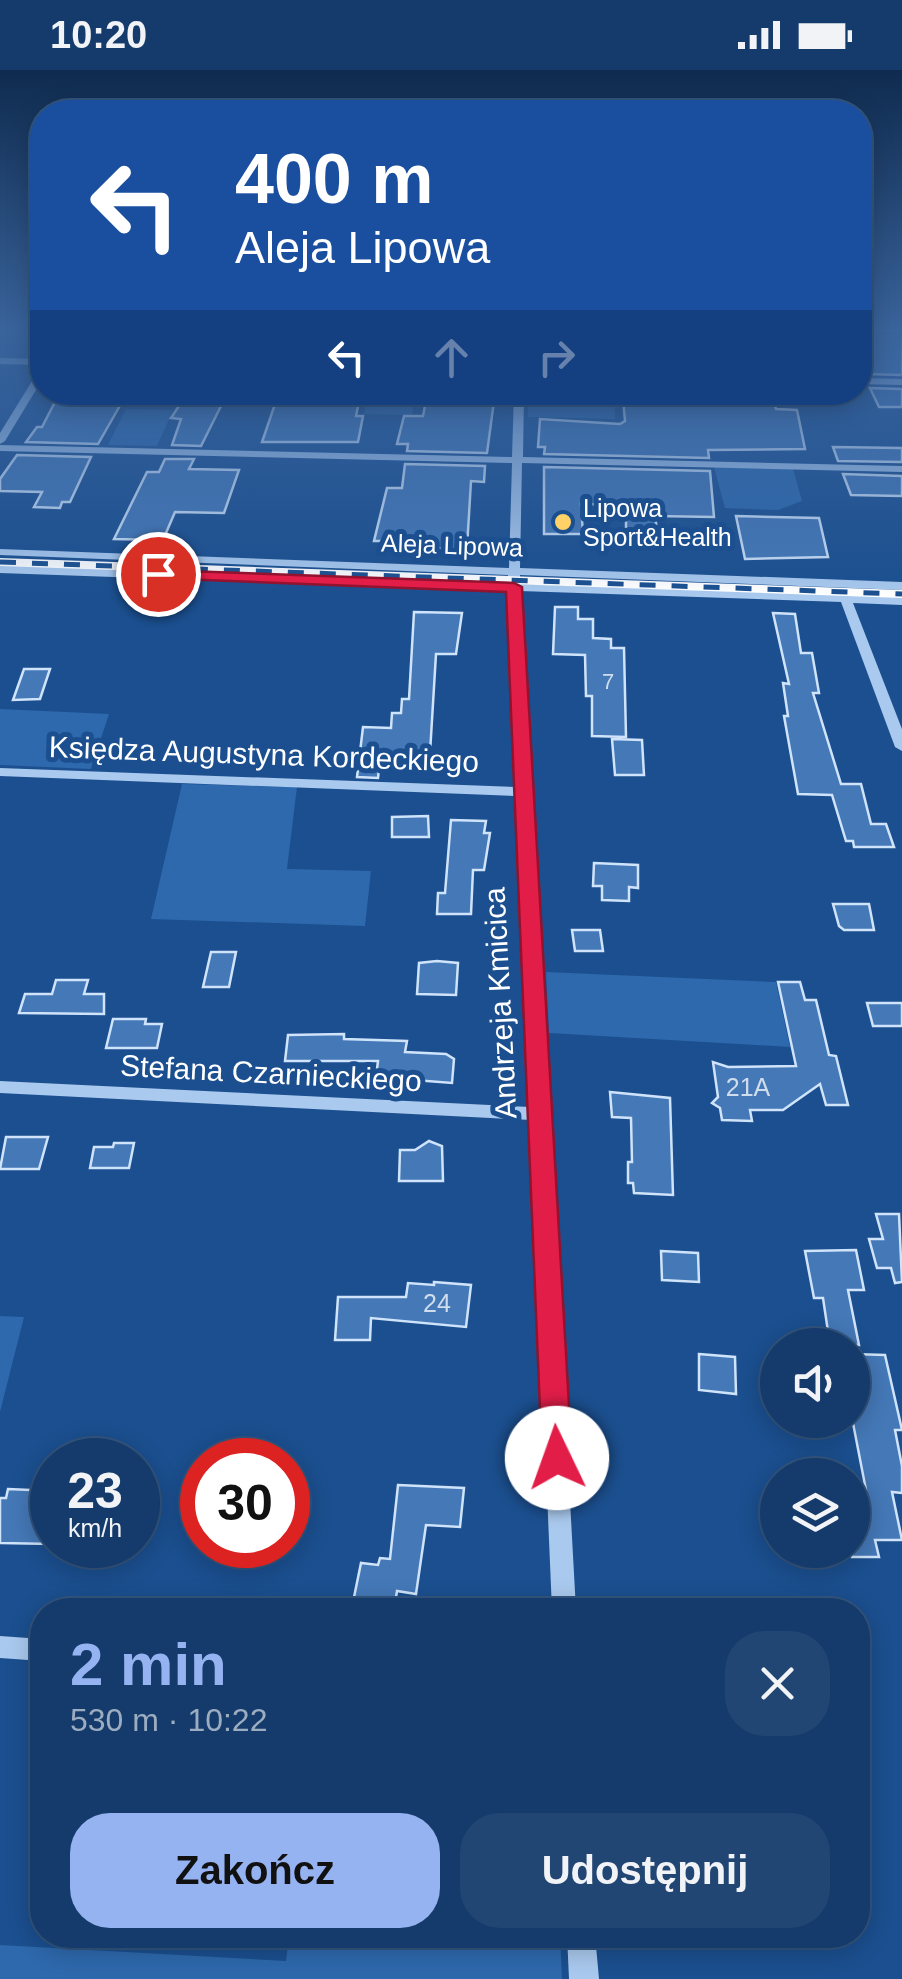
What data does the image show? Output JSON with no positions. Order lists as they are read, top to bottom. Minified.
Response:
{"streets":{"street":["Aleja Lipowa","Księdza Augustyna Kordeckiego","Andrzeja Kmicica","Stefana Czarnieckiego"]},"crossings":[["Aleja Lipowa","Andrzeja Kmicica"],["Księdza Augustyna Kordeckiego","Andrzeja Kmicica"],["Andrzeja Kmicica","Stefana Czarnieckiego"]],"places":["Lipowa Sport&Health"],"house_numbers":["7","21A","24"],"page":{"status":"10:20","turn":["400 m","Aleja Lipowa"],"speed":"23 km/h","limit":"30","heading":["2 min","530 m · 10:22"],"buttons":["Zakończ","Udostępnij"]}}
